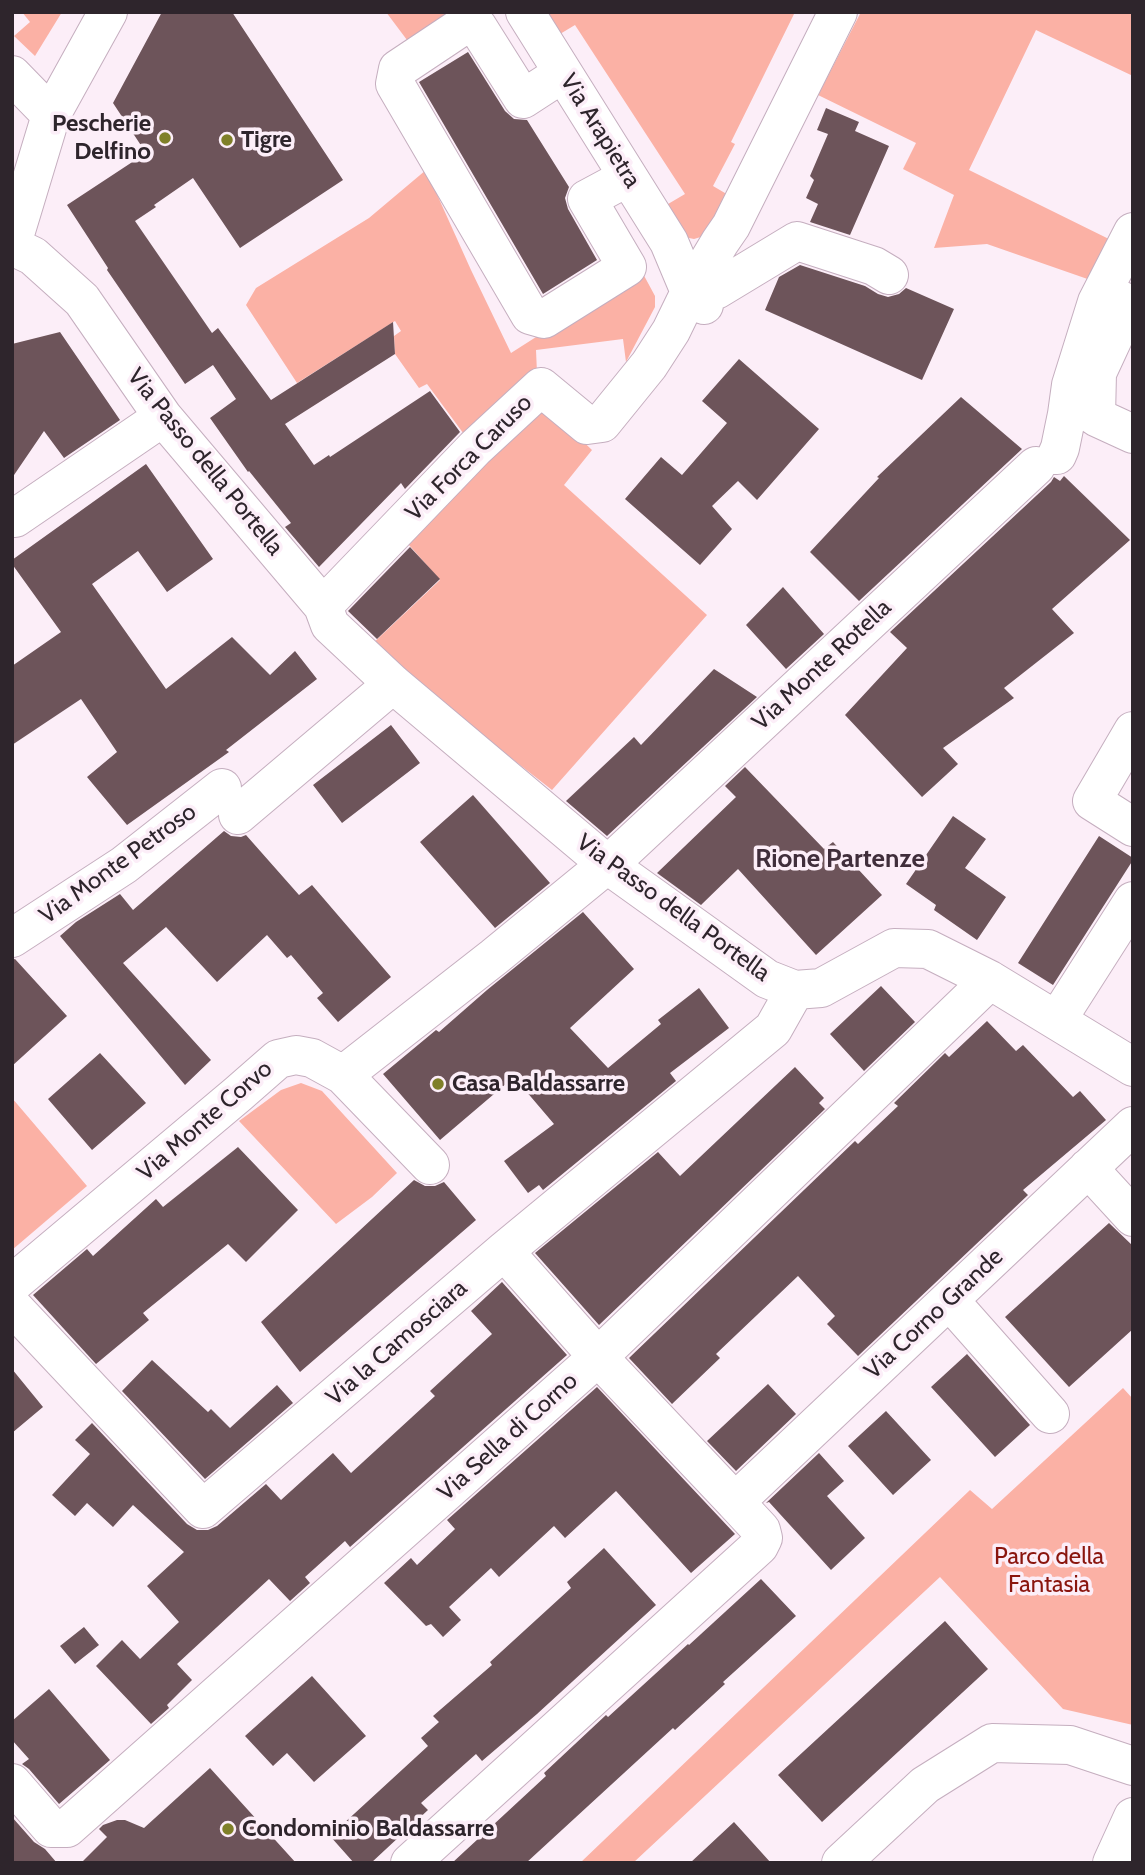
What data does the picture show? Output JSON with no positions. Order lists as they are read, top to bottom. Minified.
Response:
{"streets":{"street":["Via Arapietra","Via Forca Caruso","Via Passo della Portella","Via Monte Rotella","Via Monte Petroso","Via Monte Corvo","Via Corno Grande","Via la Camosciara","Via Sella di Corno"]},"crossings":[["Via Arapietra","Via Forca Caruso"],["Via Forca Caruso","Via Passo della Portella"],["Via Passo della Portella","Via Monte Rotella"],["Via Passo della Portella","Via Monte Petroso"],["Via Passo della Portella","Via la Camosciara"],["Via Passo della Portella","Via Sella di Corno"]],"districts":["Rione Partenze"],"parks":["Parco della Fantasia"],"places":["Pescherie Delfino","Tigre","Casa Baldassarre","Condominio Baldassarre"]}
